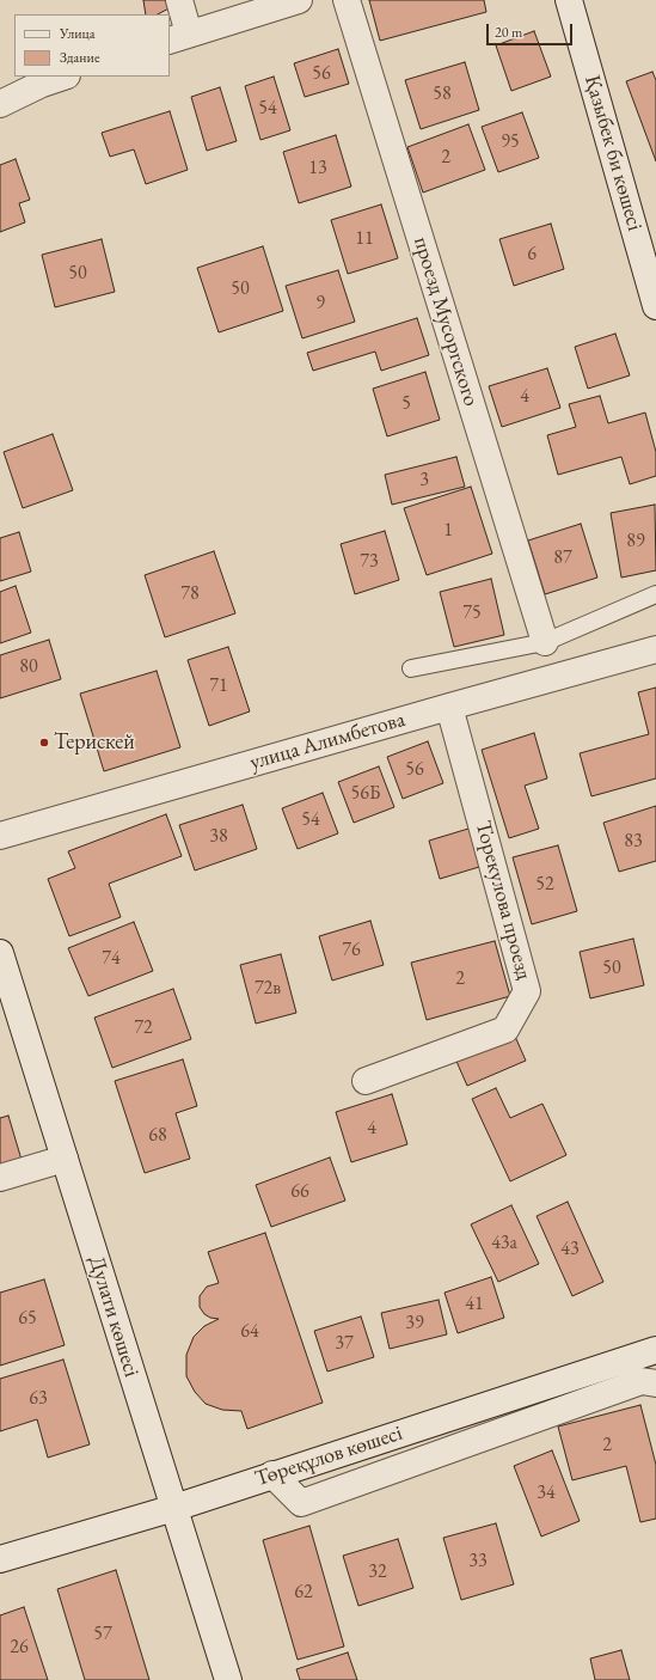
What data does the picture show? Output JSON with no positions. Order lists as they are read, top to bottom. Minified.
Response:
{"streets":{"street":["Қазыбек би көшесі","проезд Мусоргского","улица Алимбетова","Торекулова проезд","Дулати көшесі","Төреқұлов көшесі"]},"crossings":[["улица Алимбетова","Торекулова проезд"],["Дулати көшесі","Төреқұлов көшесі"]],"places":["Терискей"],"house_numbers":["56","58","54","95","2","13","11","6","50","50","9","4","5","3","1","89","87","73","78","75","80","71","56","56Б","54","38","83","52","76","74","50","2","72в","72","4","68","66","43а","43","41","65","39","64","37","63","2","34","33","32","62","57","26"],"legend":["Улица","Здание"],"scale_bar":"20 m"}
